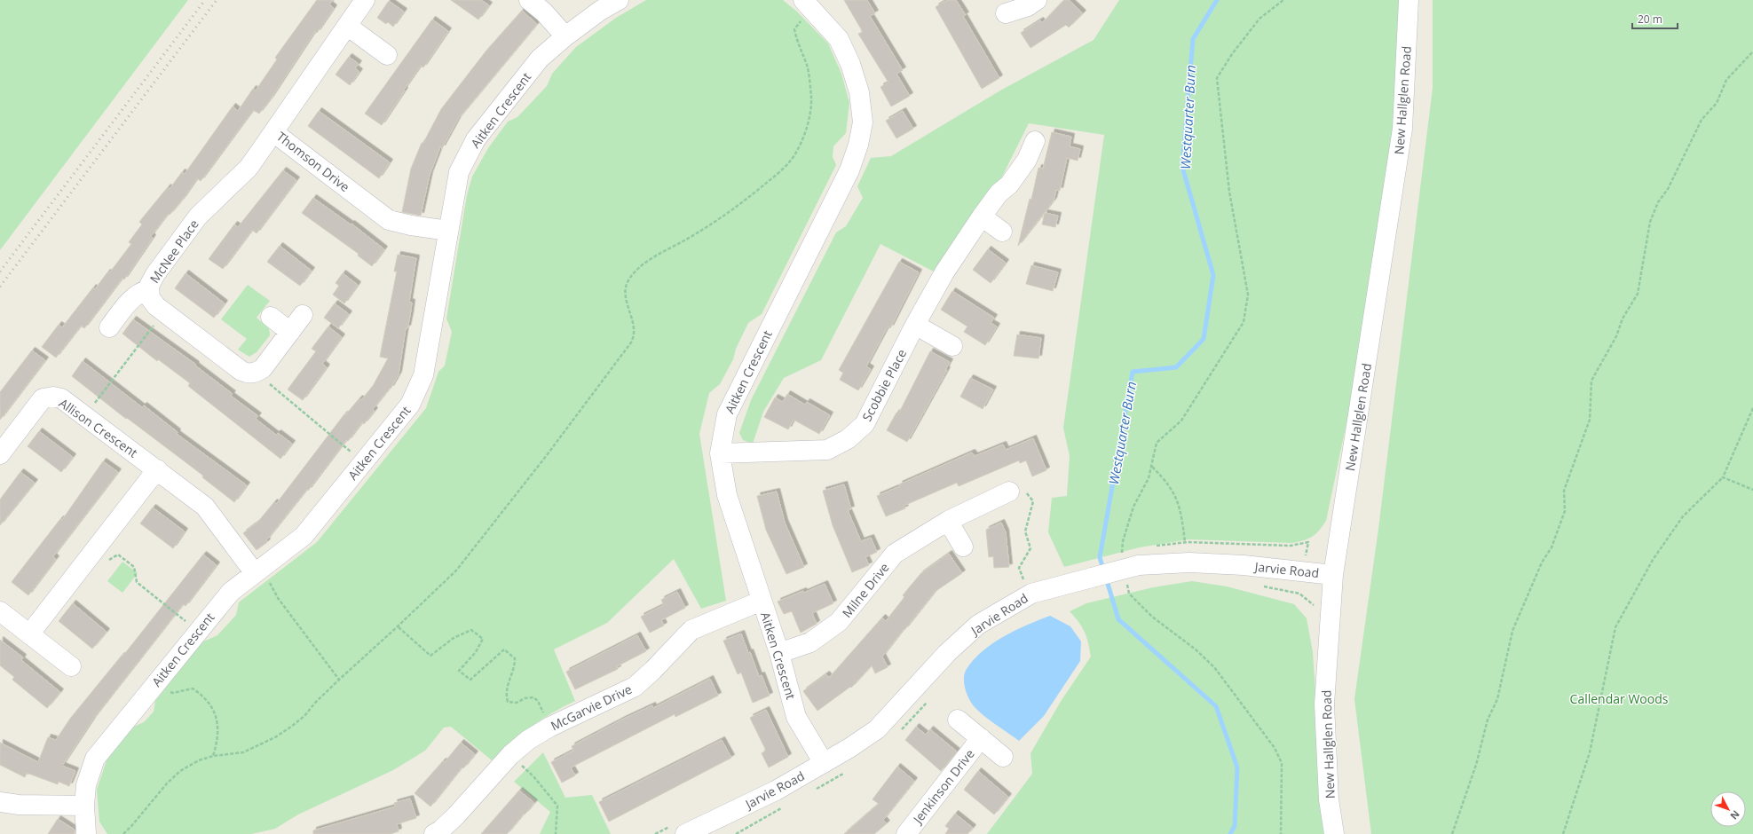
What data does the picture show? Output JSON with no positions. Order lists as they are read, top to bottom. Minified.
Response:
{"streets":{"street":["New Hallglen Road","Aitken Crescent","Thomson Drive","McNee Place","Scobbie Place","Allison Crescent","Jarvie Road","Milne Drive","McGarvie Drive","Jenkinson Drive"]},"crossings":[["New Hallglen Road","Jarvie Road"],["Aitken Crescent","Thomson Drive"],["Aitken Crescent","Scobbie Place"],["Aitken Crescent","Allison Crescent"],["Aitken Crescent","Jarvie Road"],["Aitken Crescent","Milne Drive"],["Aitken Crescent","McGarvie Drive"],["Thomson Drive","McNee Place"]],"water":["Westquarter Burn"],"parks":["Callendar Woods"],"scale_bar":"20 m","north":"bottom right"}
